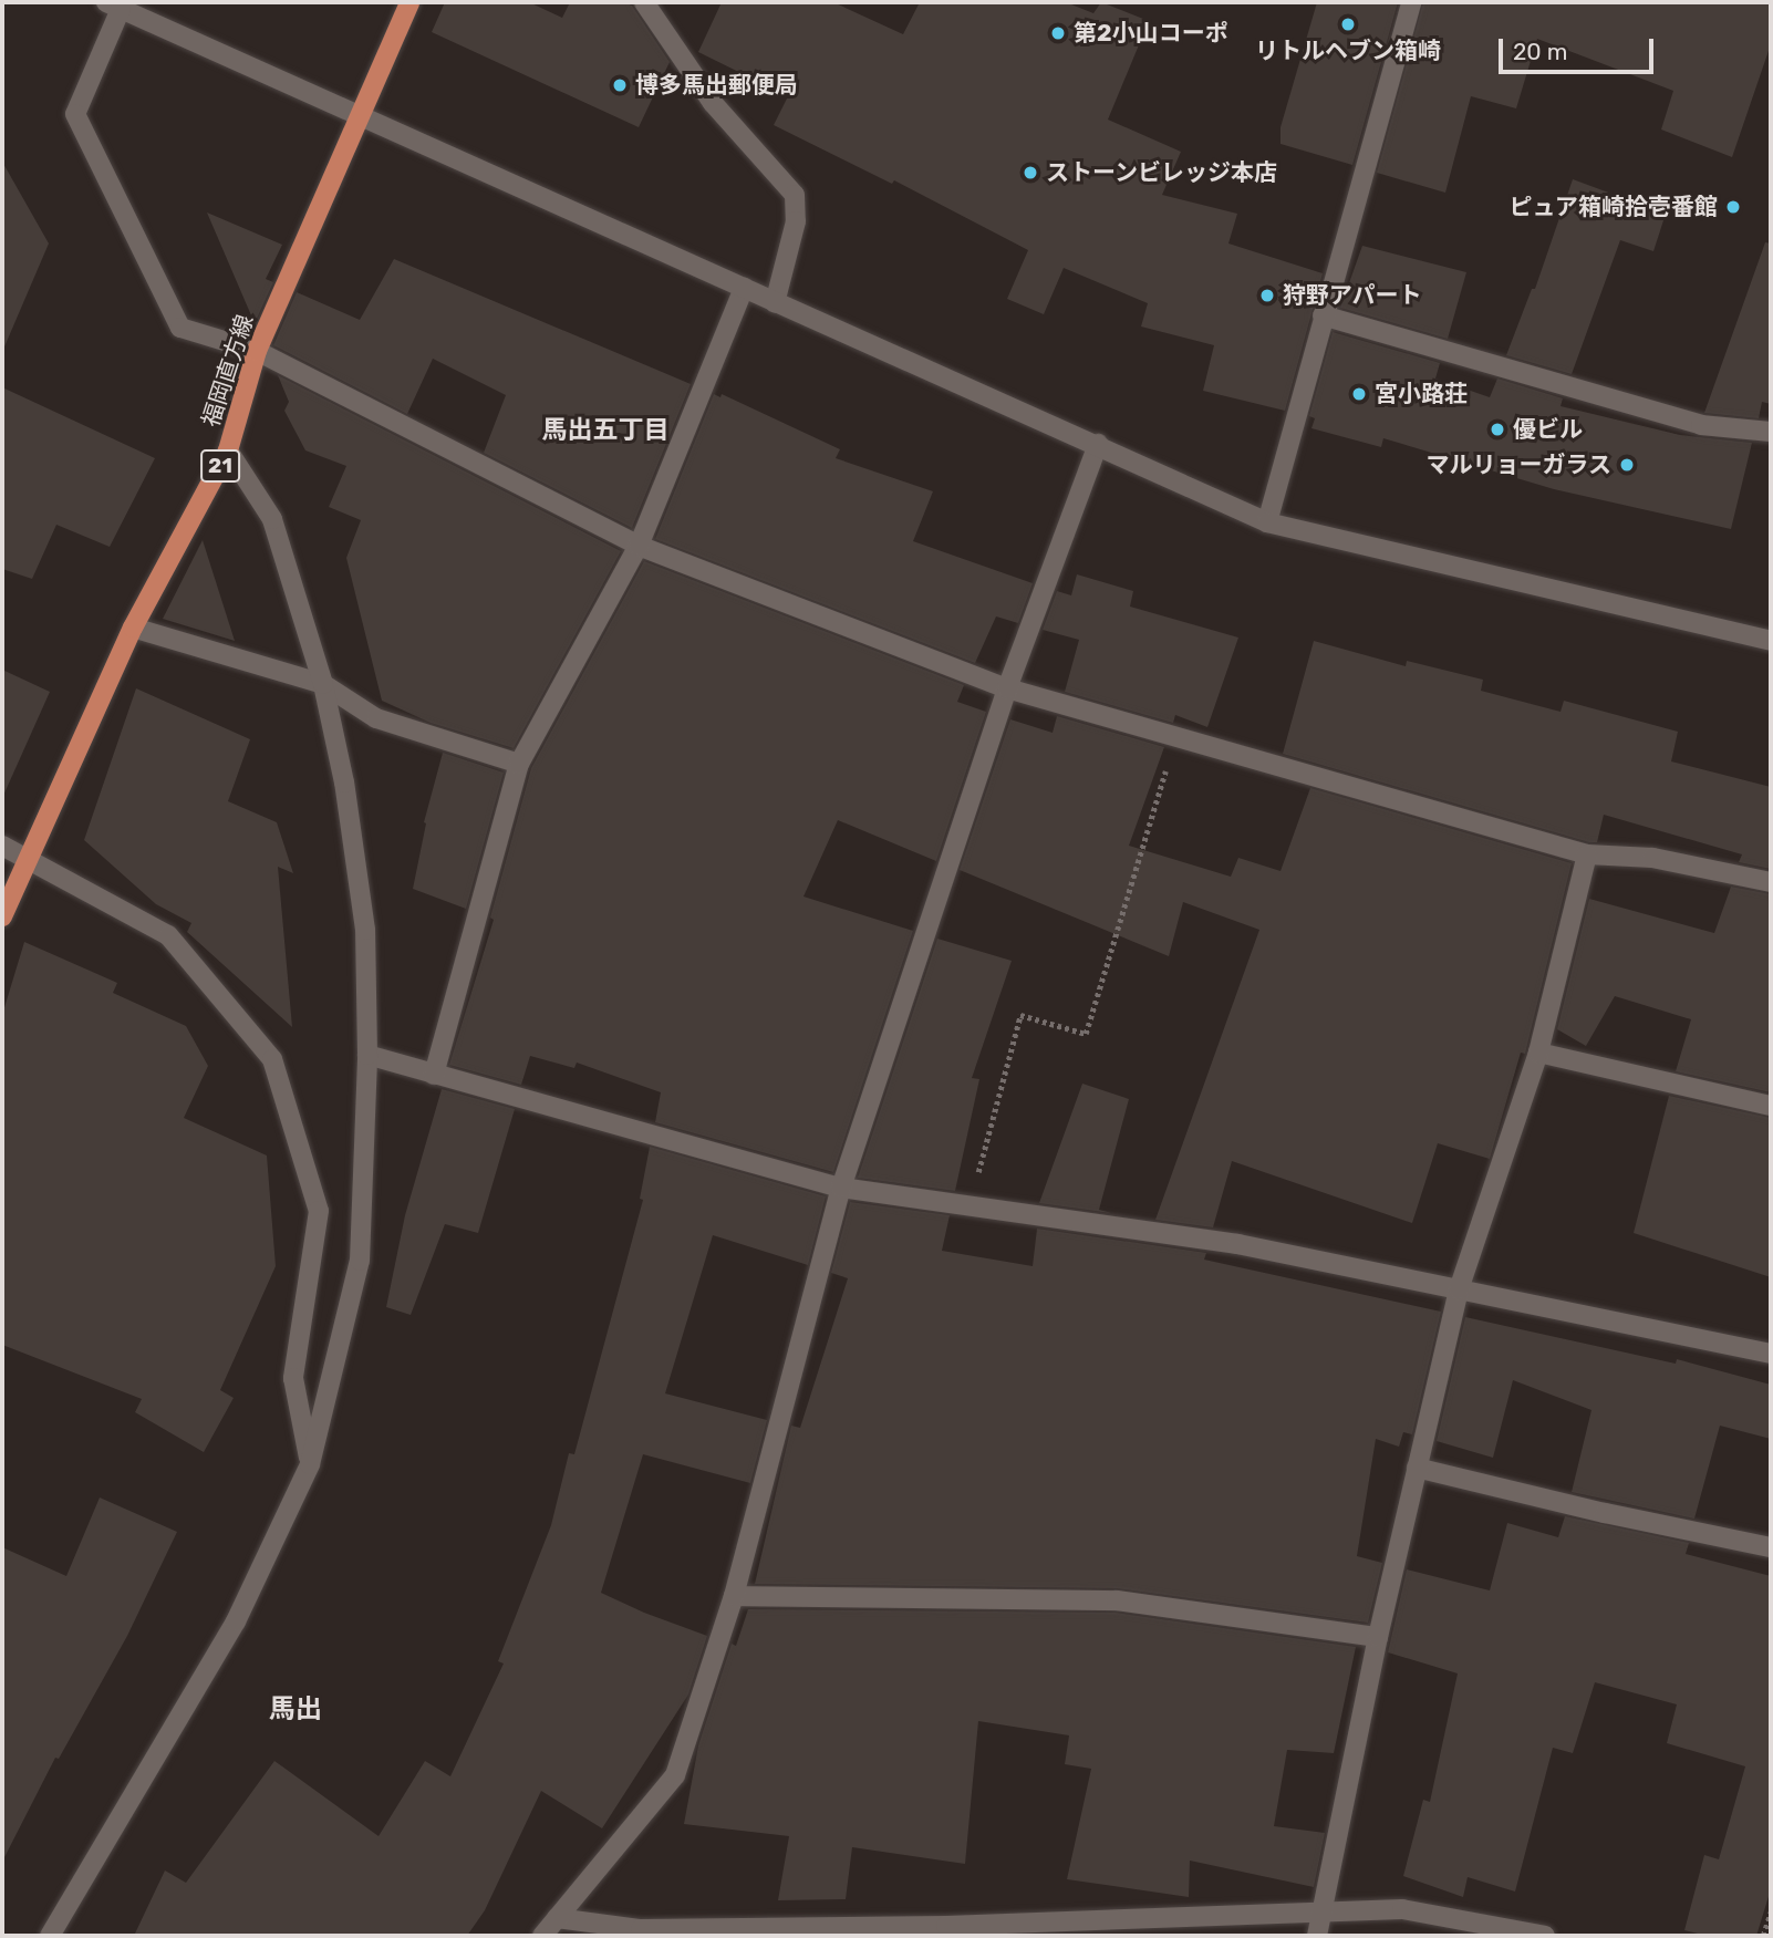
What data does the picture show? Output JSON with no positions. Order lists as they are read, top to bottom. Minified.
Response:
{"streets":{"main road":["福岡直方線","21"]},"districts":["馬出五丁目","馬出"],"places":["リトルヘブン箱崎","第2小山コーポ","博多馬出郵便局","ストーンビレッジ本店","ピュア箱崎拾壱番館","狩野アパート","宮小路荘","優ビル","マルリョーガラス"],"scale_bar":"20 m"}
